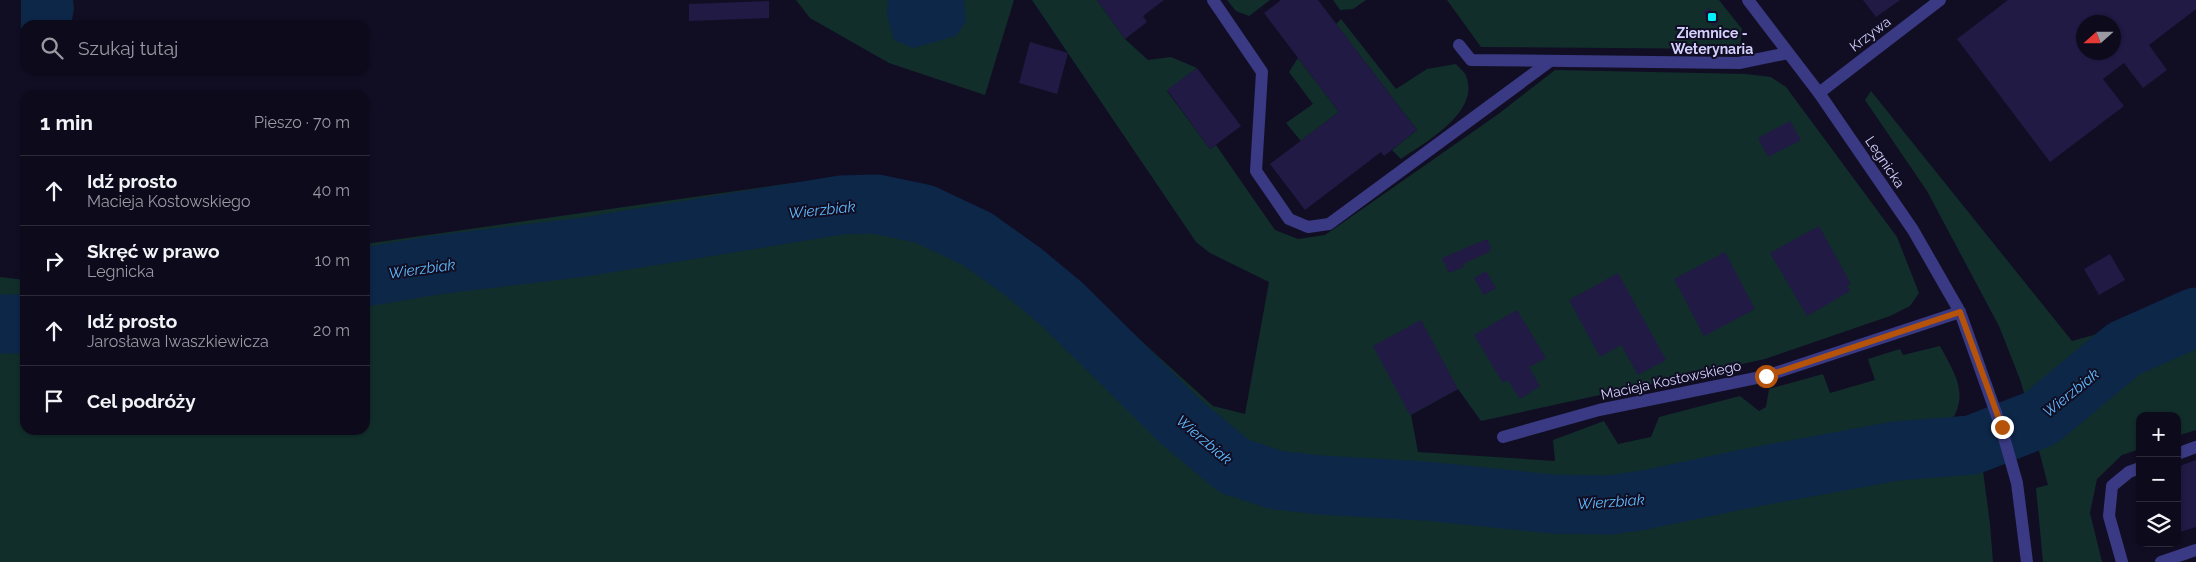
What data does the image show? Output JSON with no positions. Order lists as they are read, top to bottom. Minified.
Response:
{"streets":{"street":["Krzywa","Legnicka","Macieja Kostowskiego"]},"crossings":[["Krzywa","Legnicka"],["Legnicka","Macieja Kostowskiego"]],"water":["Wierzbiak"],"places":{"transit":["Ziemnice - Weterynaria"]},"north":"left","page":{"search":"Szukaj tutaj","heading":["1 min","Pieszo · 70 m"],"list":[["Idź prosto","Macieja Kostowskiego","40 m"],["Skręć w prawo","Legnicka","10 m"],["Idź prosto","Jarosława Iwaszkiewicza","20 m"],"Cel podróży"],"map_buttons":["+","−"]}}
